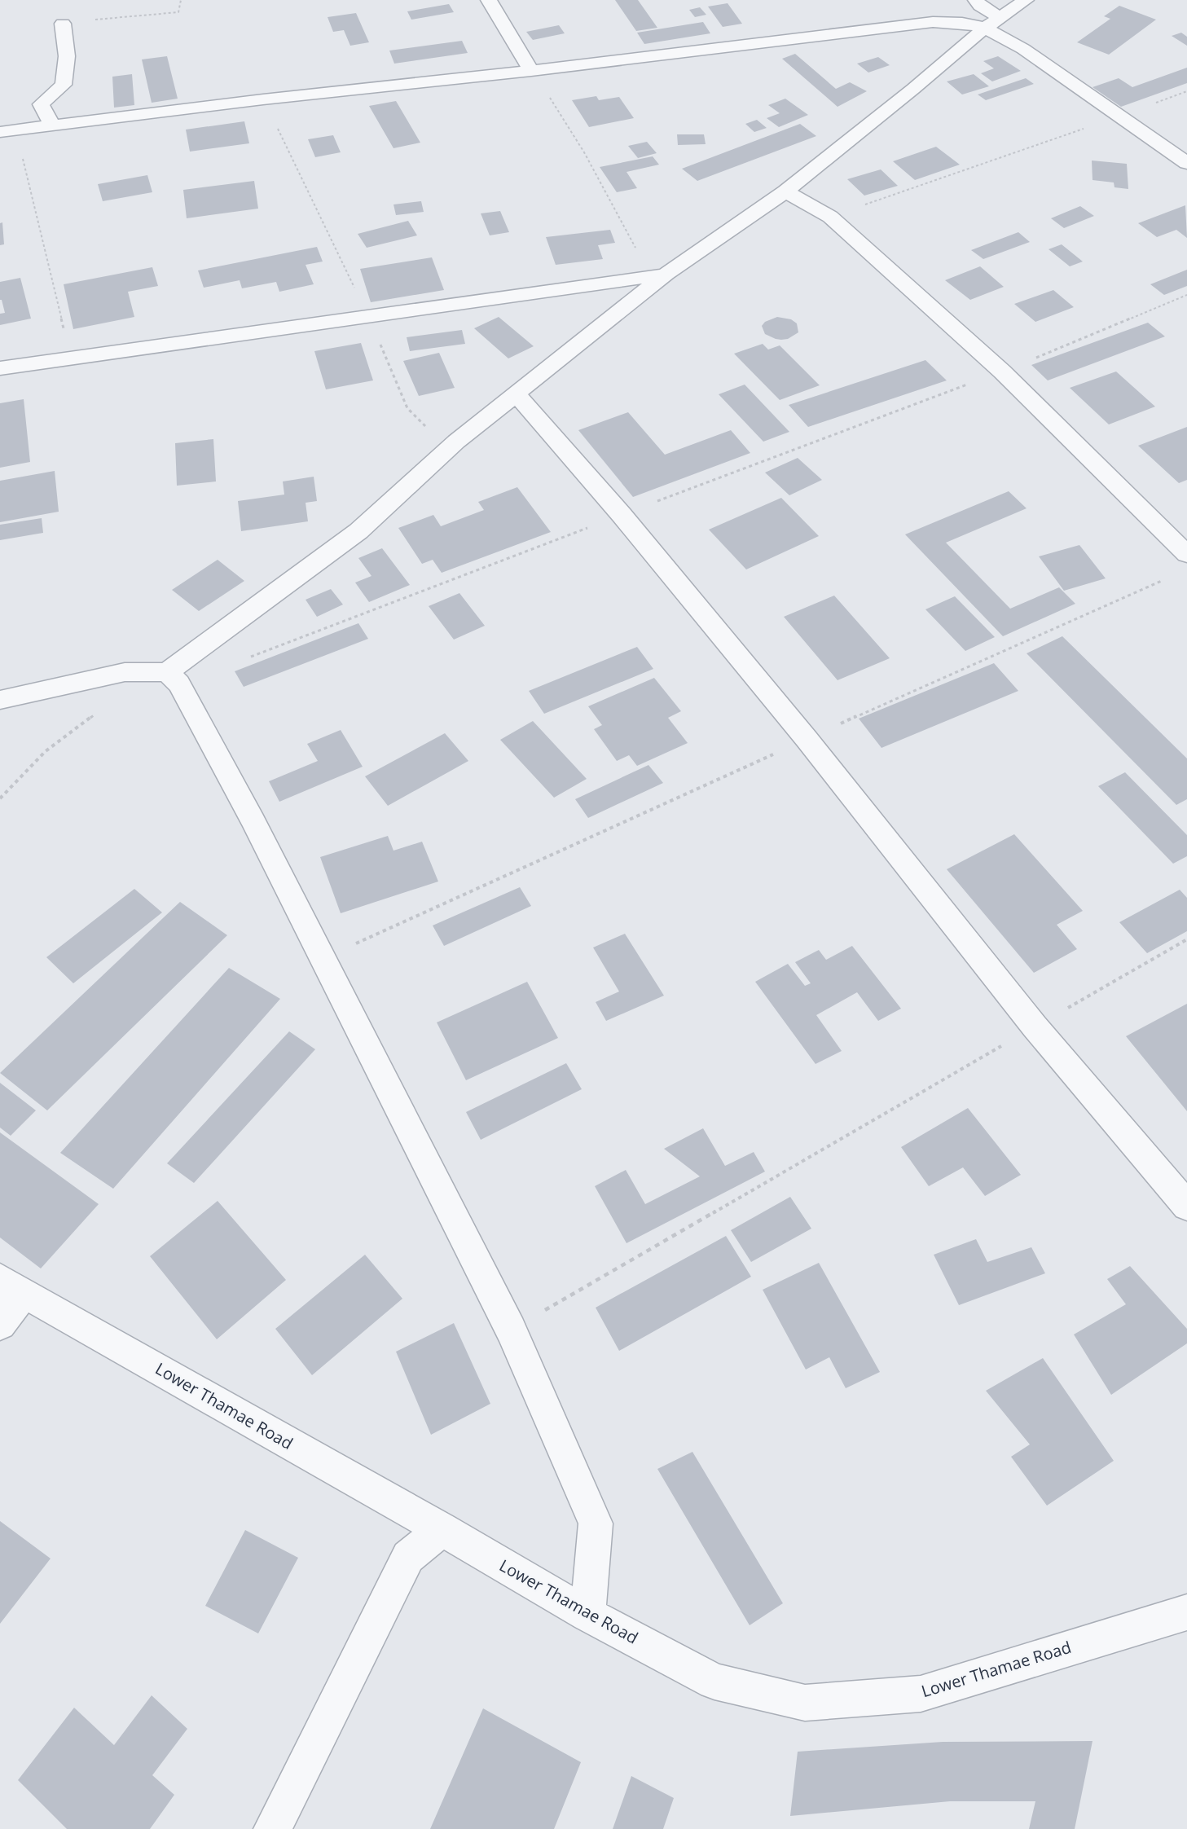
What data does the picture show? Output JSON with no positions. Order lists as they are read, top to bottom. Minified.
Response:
{"streets":{"street":["Lower Thamae Road"]}}
